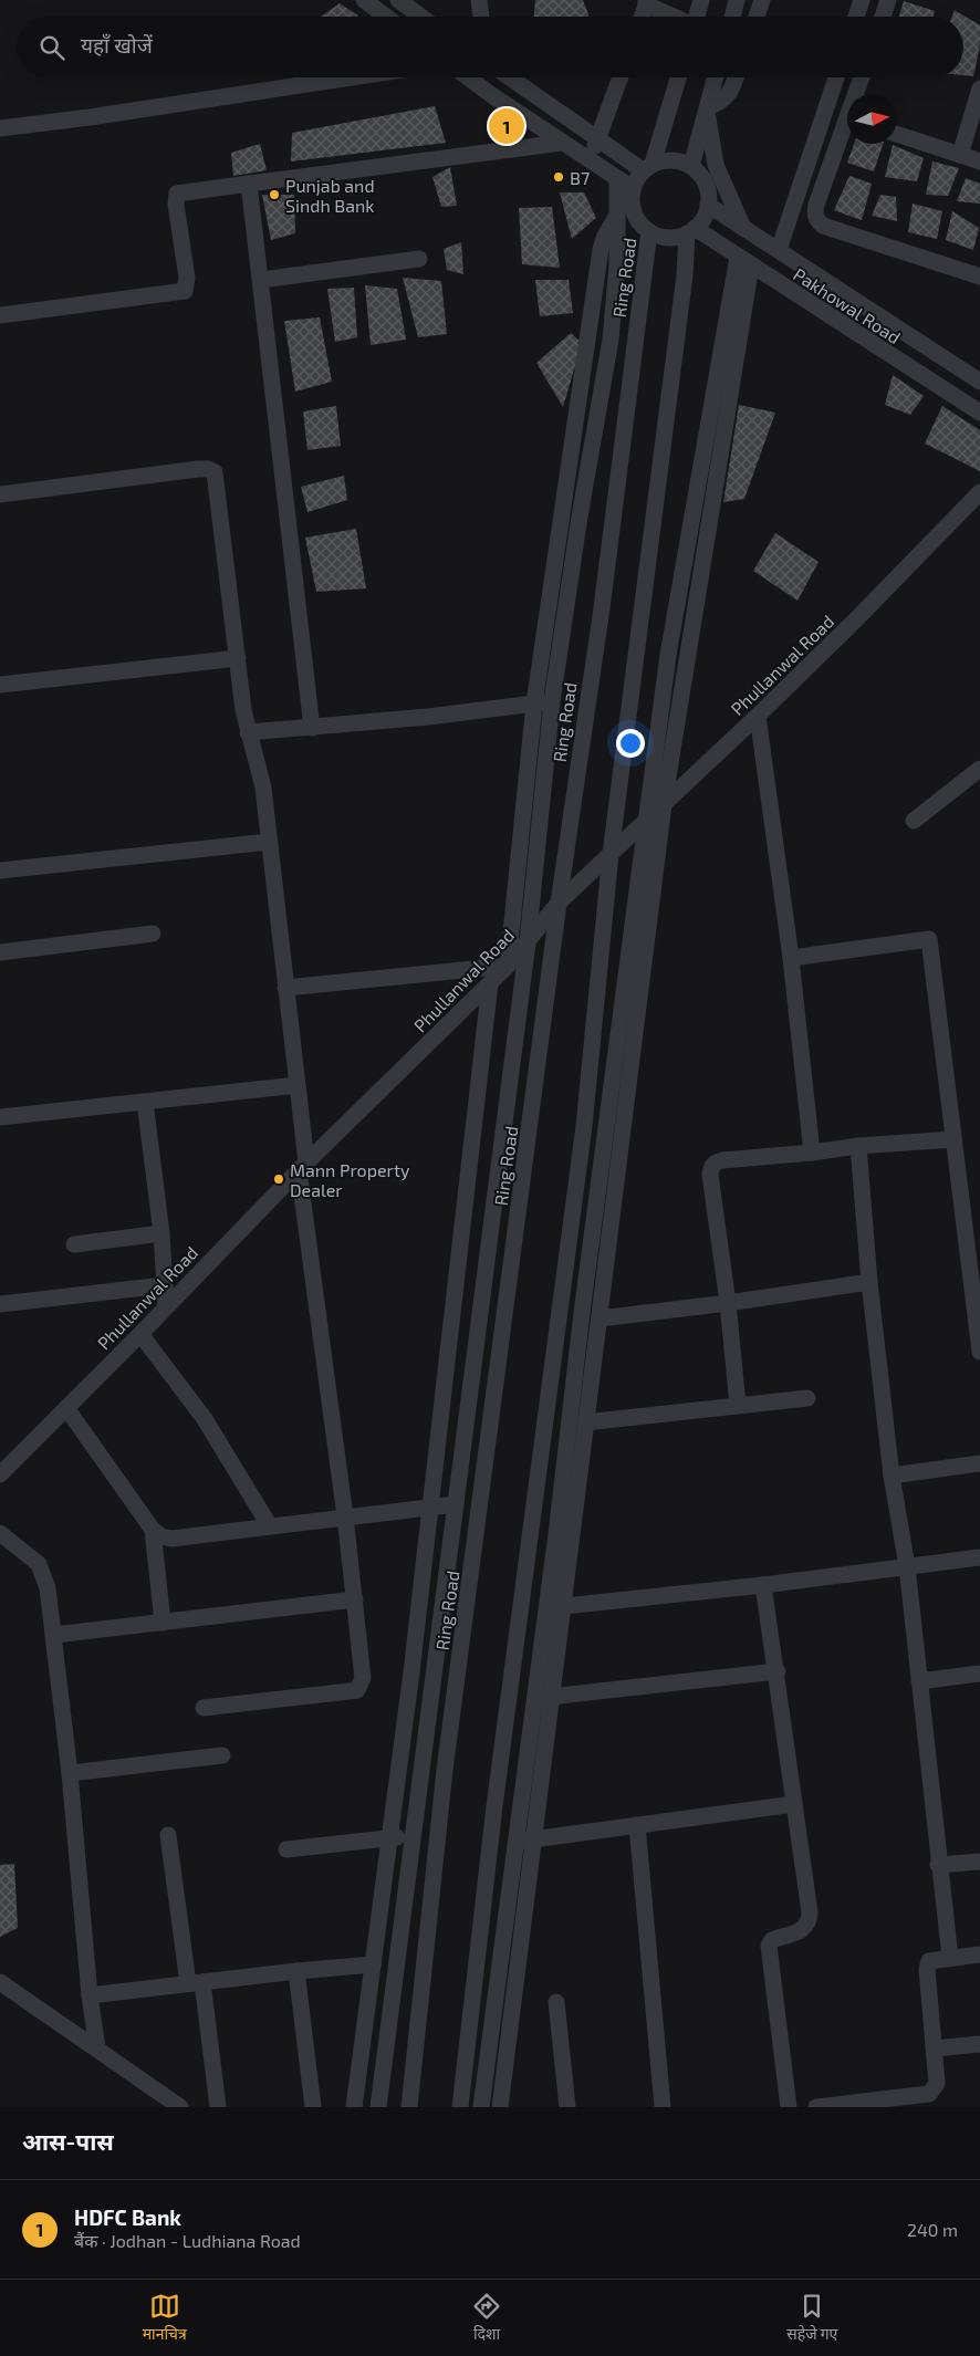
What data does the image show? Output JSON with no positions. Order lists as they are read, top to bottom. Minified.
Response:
{"streets":{"street":["Ring Road","Pakhowal Road","Phullanwal Road"]},"crossings":[["Ring Road","Pakhowal Road"],["Ring Road","Phullanwal Road"]],"places":["B7","Punjab and Sindh Bank","Mann Property Dealer"],"north":"right","page":{"search":"यहाँ खोजें","pins":"1","heading":"आस-पास","list":[{"mark":"1","name":"HDFC Bank","note":"बैंक · Jodhan - Ludhiana Road","value":"240 m"}],"nav":["मानचित्र","दिशा","सहेजे गए"]}}
